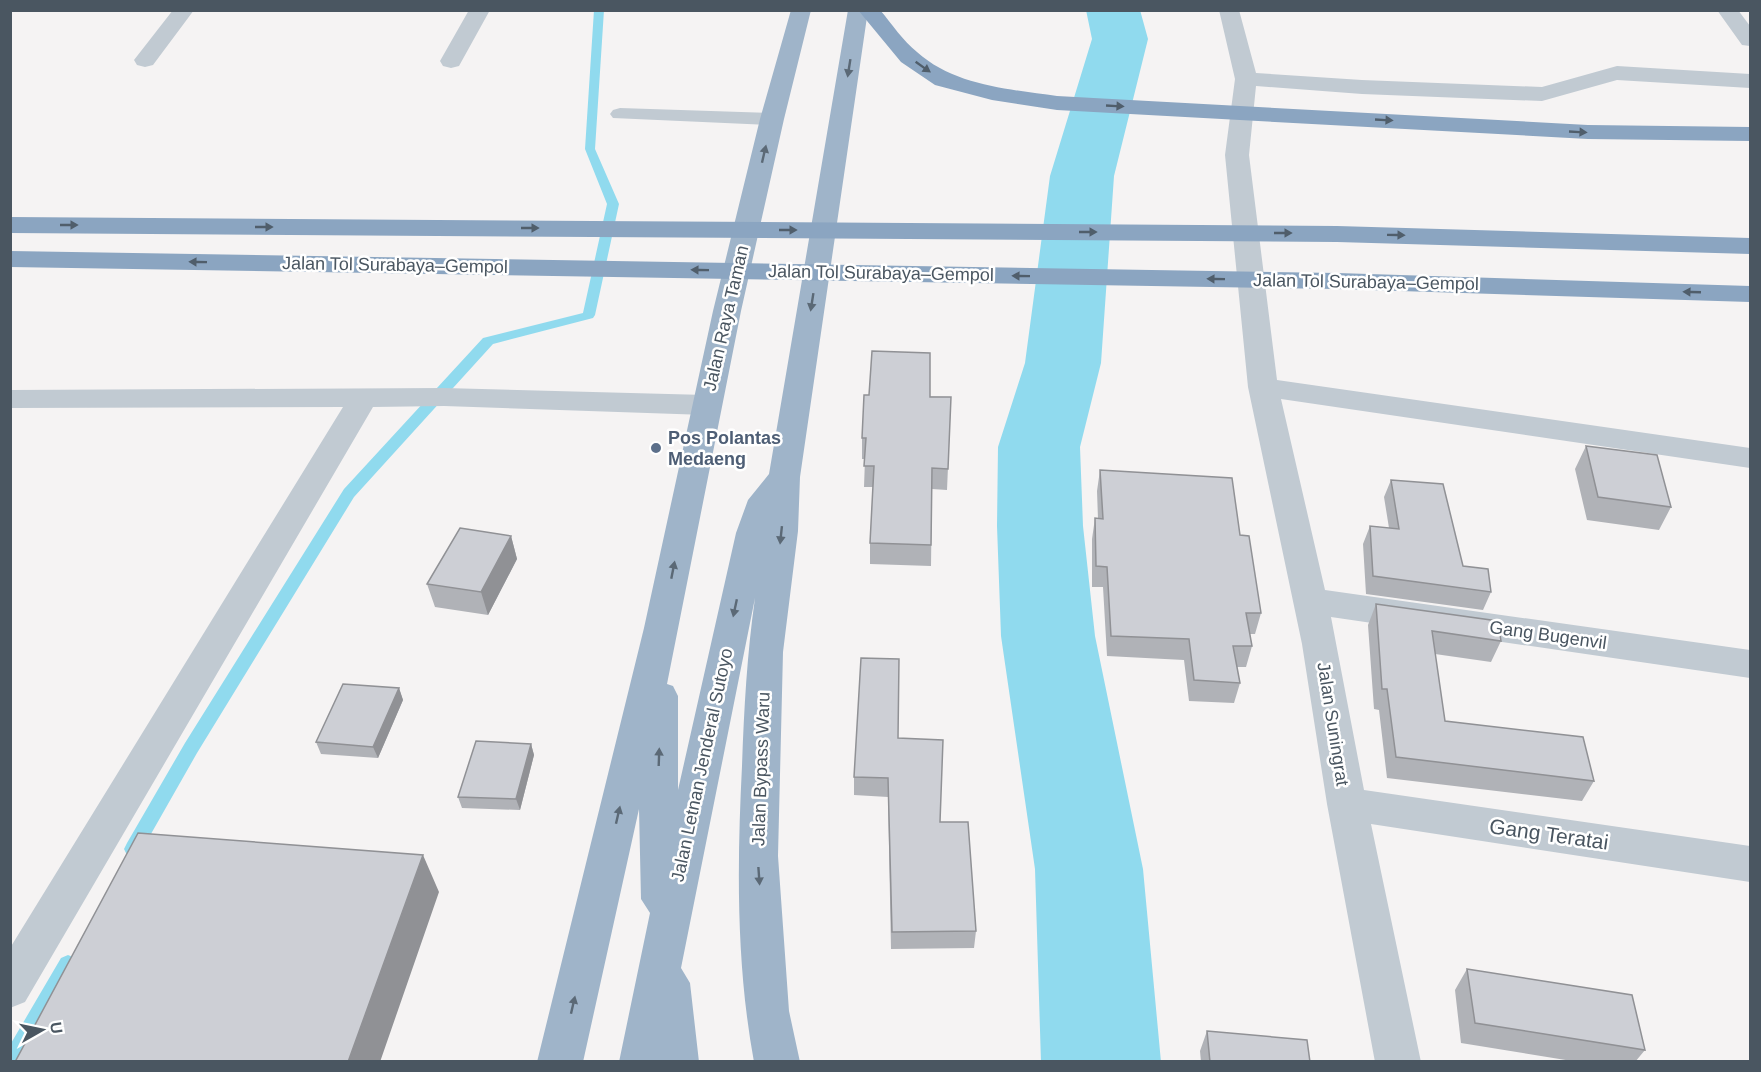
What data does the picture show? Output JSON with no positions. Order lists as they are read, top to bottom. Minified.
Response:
{"streets":{"highway":["Jalan Tol Surabaya–Gempol","Jalan Raya Taman","Jalan Letnan Jenderal Sutoyo","Jalan Bypass Waru"],"street":["Gang Bugenvil","Jalan Suningrat","Gang Teratai"]},"crossings":[["Gang Bugenvil","Jalan Suningrat"],["Jalan Suningrat","Gang Teratai"],["Jalan Letnan Jenderal Sutoyo","Jalan Bypass Waru"]],"places":["Pos Polantas Medaeng"],"north":"right"}
